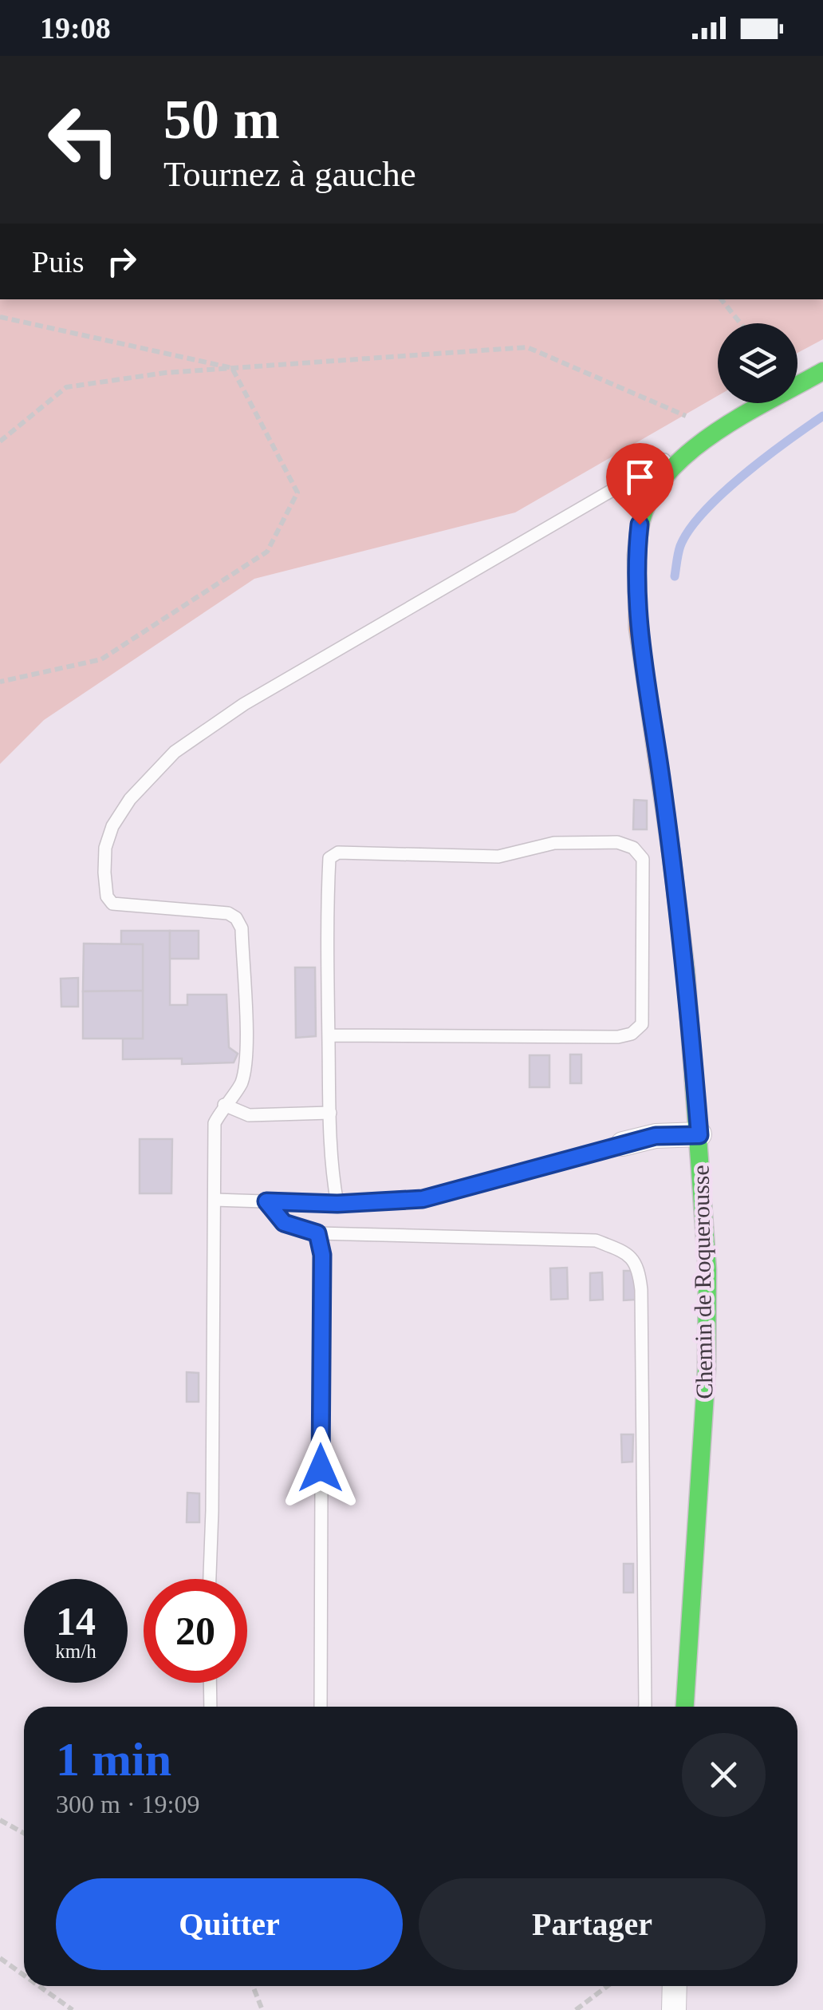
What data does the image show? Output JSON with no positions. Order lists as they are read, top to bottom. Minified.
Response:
{"streets":{"street":["Chemin de Roquerousse"]},"page":{"status":"19:08","turn":["50 m","Tournez à gauche"],"then":"Puis","speed":"14 km/h","limit":"20","heading":["1 min","300 m · 19:09"],"buttons":["Quitter","Partager"]}}
